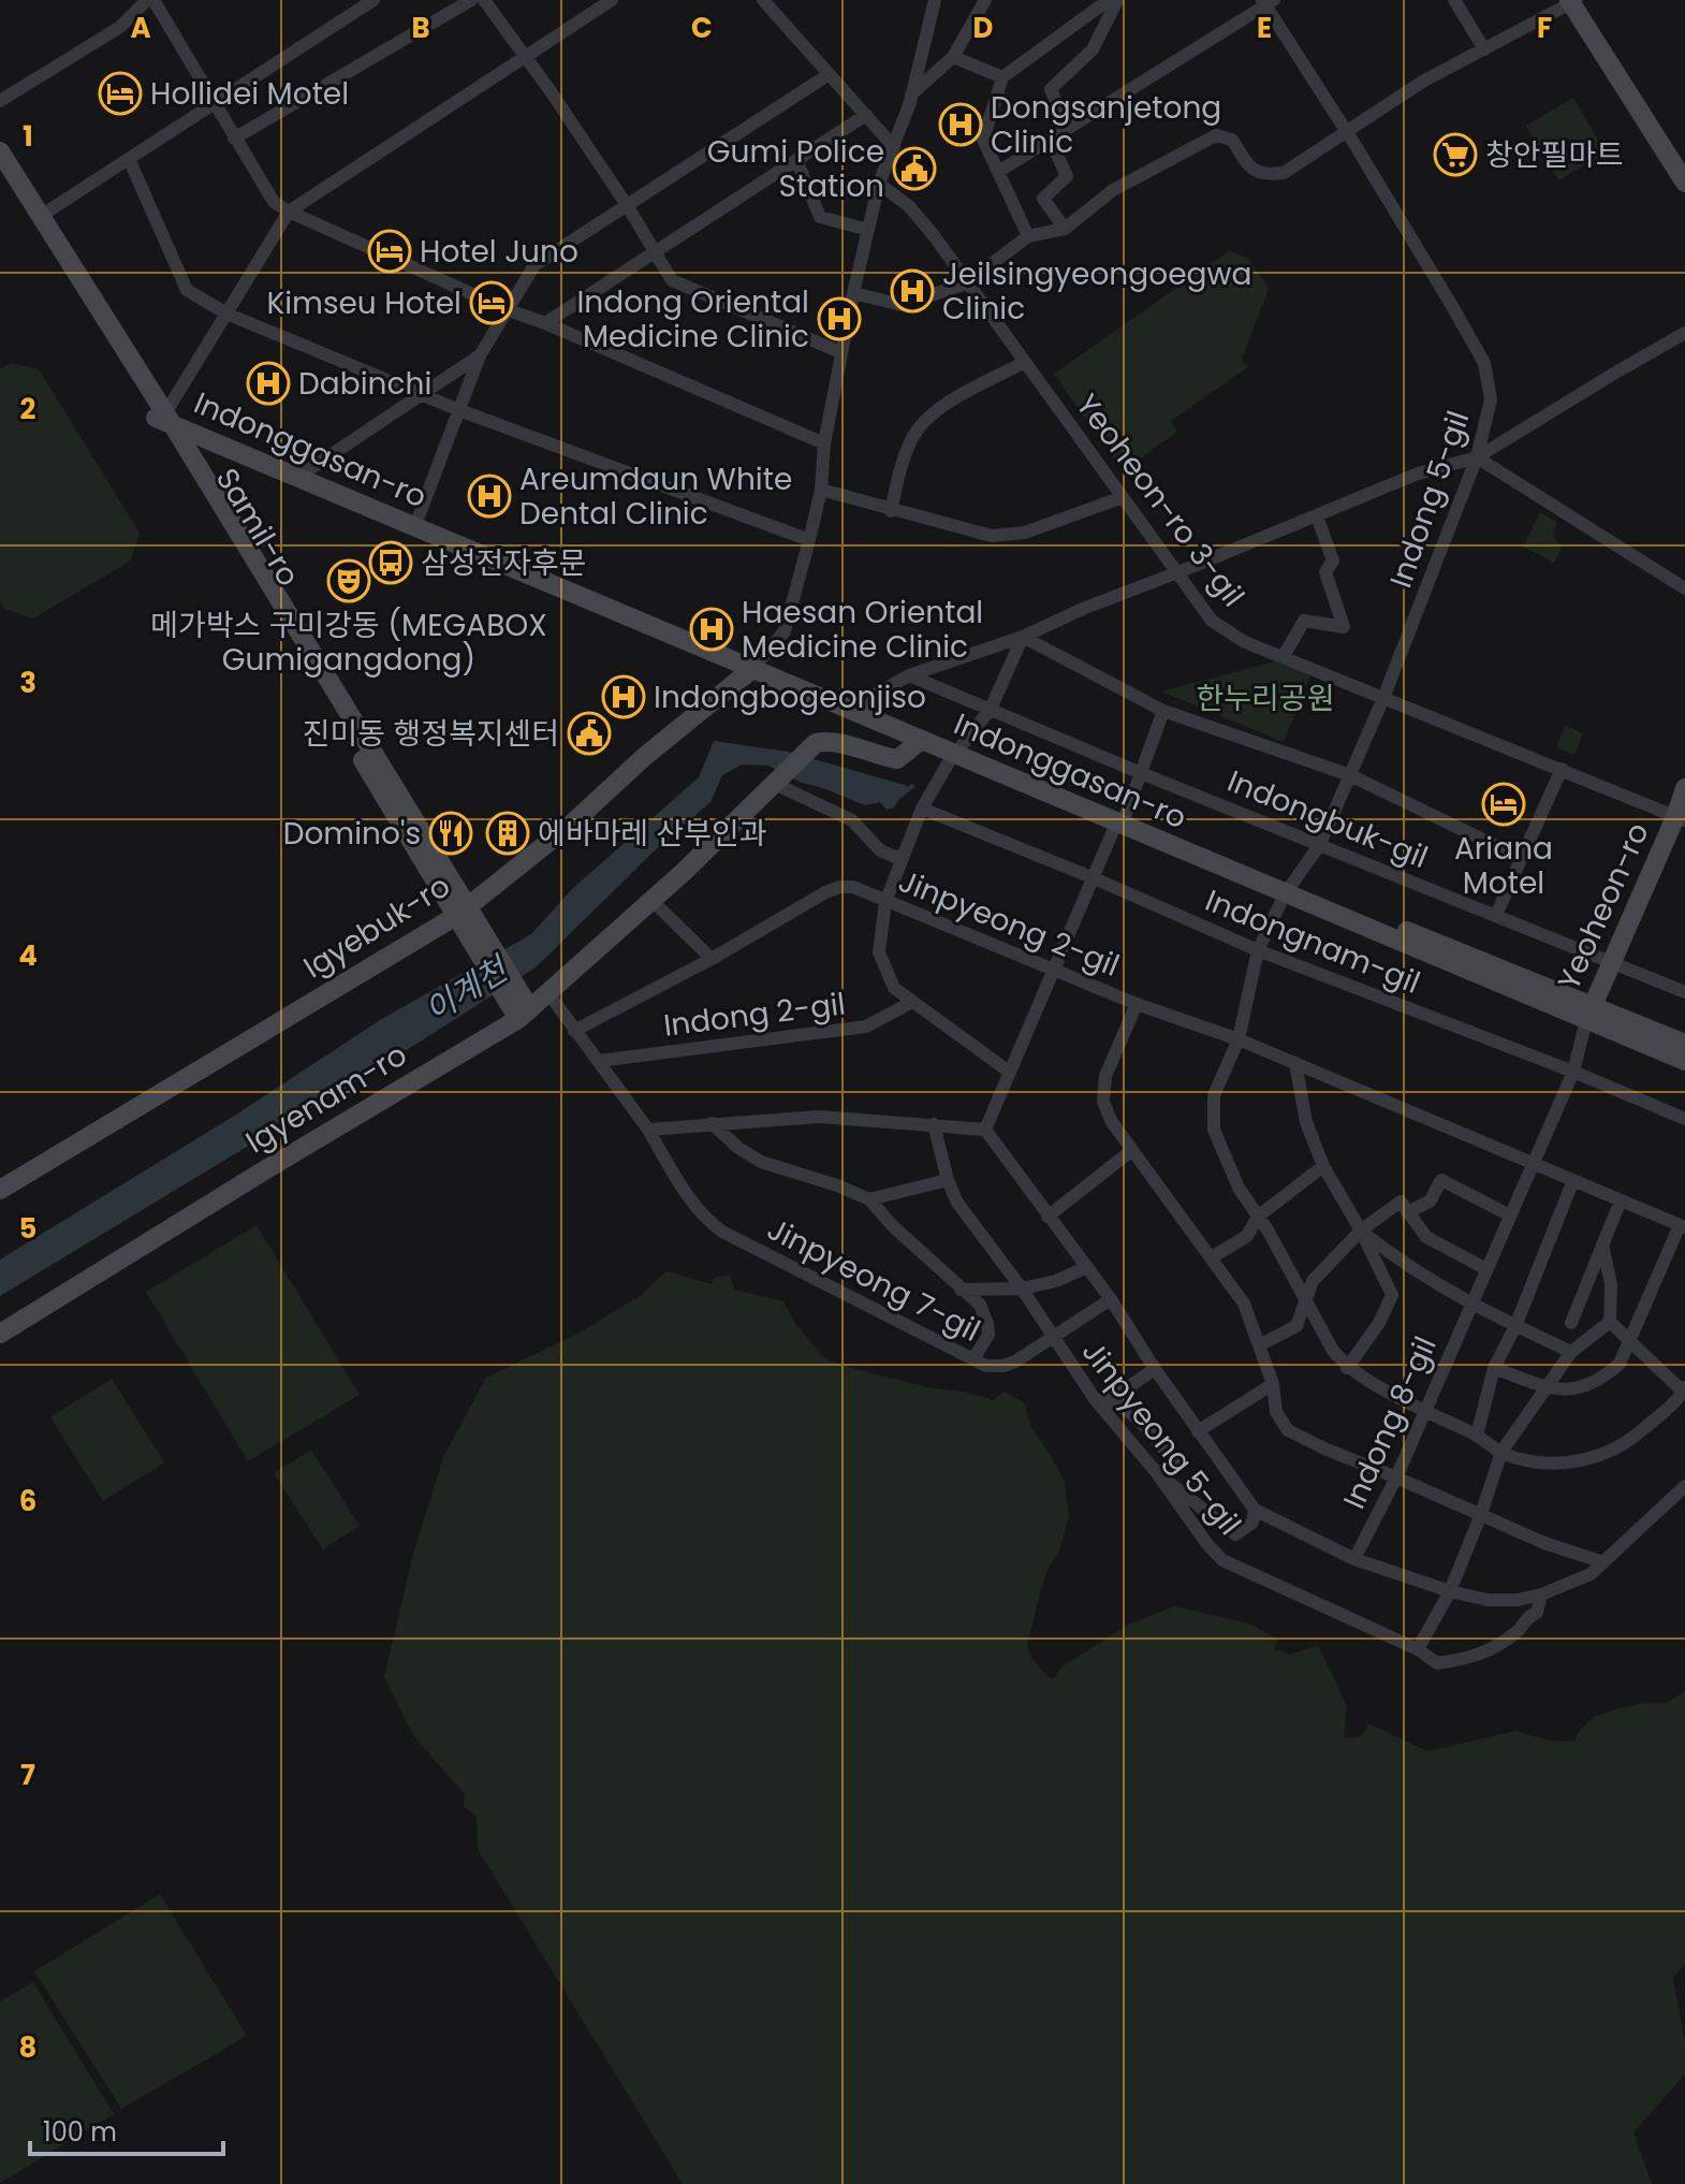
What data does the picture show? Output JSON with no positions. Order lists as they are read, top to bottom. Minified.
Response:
{"streets":{"main road":["Indonggasan-ro","Samil-ro","Yeoheon-ro","Igyebuk-ro","Igyenam-ro"],"street":["Indong 5-gil","Yeoheon-ro 3-gil","Indongbuk-gil","Jinpyeong 2-gil","Indongnam-gil","Indong 2-gil","Jinpyeong 7-gil","Indong 8-gil","Jinpyeong 5-gil"]},"crossings":[["Indonggasan-ro","Indong 5-gil"],["Indonggasan-ro","Samil-ro"],["Indonggasan-ro","Yeoheon-ro"],["Indonggasan-ro","Igyebuk-ro"],["Indonggasan-ro","Igyenam-ro"],["Indonggasan-ro","Indong 8-gil"],["Indong 5-gil","Yeoheon-ro 3-gil"],["Indong 5-gil","Indongbuk-gil"],["Indong 5-gil","Jinpyeong 2-gil"],["Indong 5-gil","Indongnam-gil"],["Yeoheon-ro 3-gil","Yeoheon-ro"],["Samil-ro","Igyebuk-ro"],["Samil-ro","Igyenam-ro"],["Indongbuk-gil","Yeoheon-ro"],["Yeoheon-ro","Indong 8-gil"],["Jinpyeong 2-gil","Jinpyeong 7-gil"],["Jinpyeong 2-gil","Indong 8-gil"],["Indongnam-gil","Indong 8-gil"],["Indong 2-gil","Jinpyeong 7-gil"],["Igyenam-ro","Jinpyeong 7-gil"],["Jinpyeong 7-gil","Jinpyeong 5-gil"]],"water":["이계천"],"parks":["한누리공원"],"places":{"hotel":["Hollidei Motel","Hotel Juno","Kimseu Hotel","Ariana Motel"],"hospital":["Dongsanjetong Clinic","Jeilsingyeongoegwa Clinic","Indong Oriental Medicine Clinic","Dabinchi","Areumdaun White Dental Clinic","Haesan Oriental Medicine Clinic","Indongbogeonjiso"],"supermarket":["창안필마트"],"public building":["Gumi Police Station","진미동 행정복지센터"],"bus stop":["삼성전자후문"],"theatre":["메가박스 구미강동 (MEGABOX Gumigangdong)"],"restaurant":["Domino's"],"building":["에바마레 산부인과"]},"scale_bar":"100 m","grid":{"columns":["A","B","C","D","E","F"],"rows":["1","2","3","4","5","6","7","8"]}}
